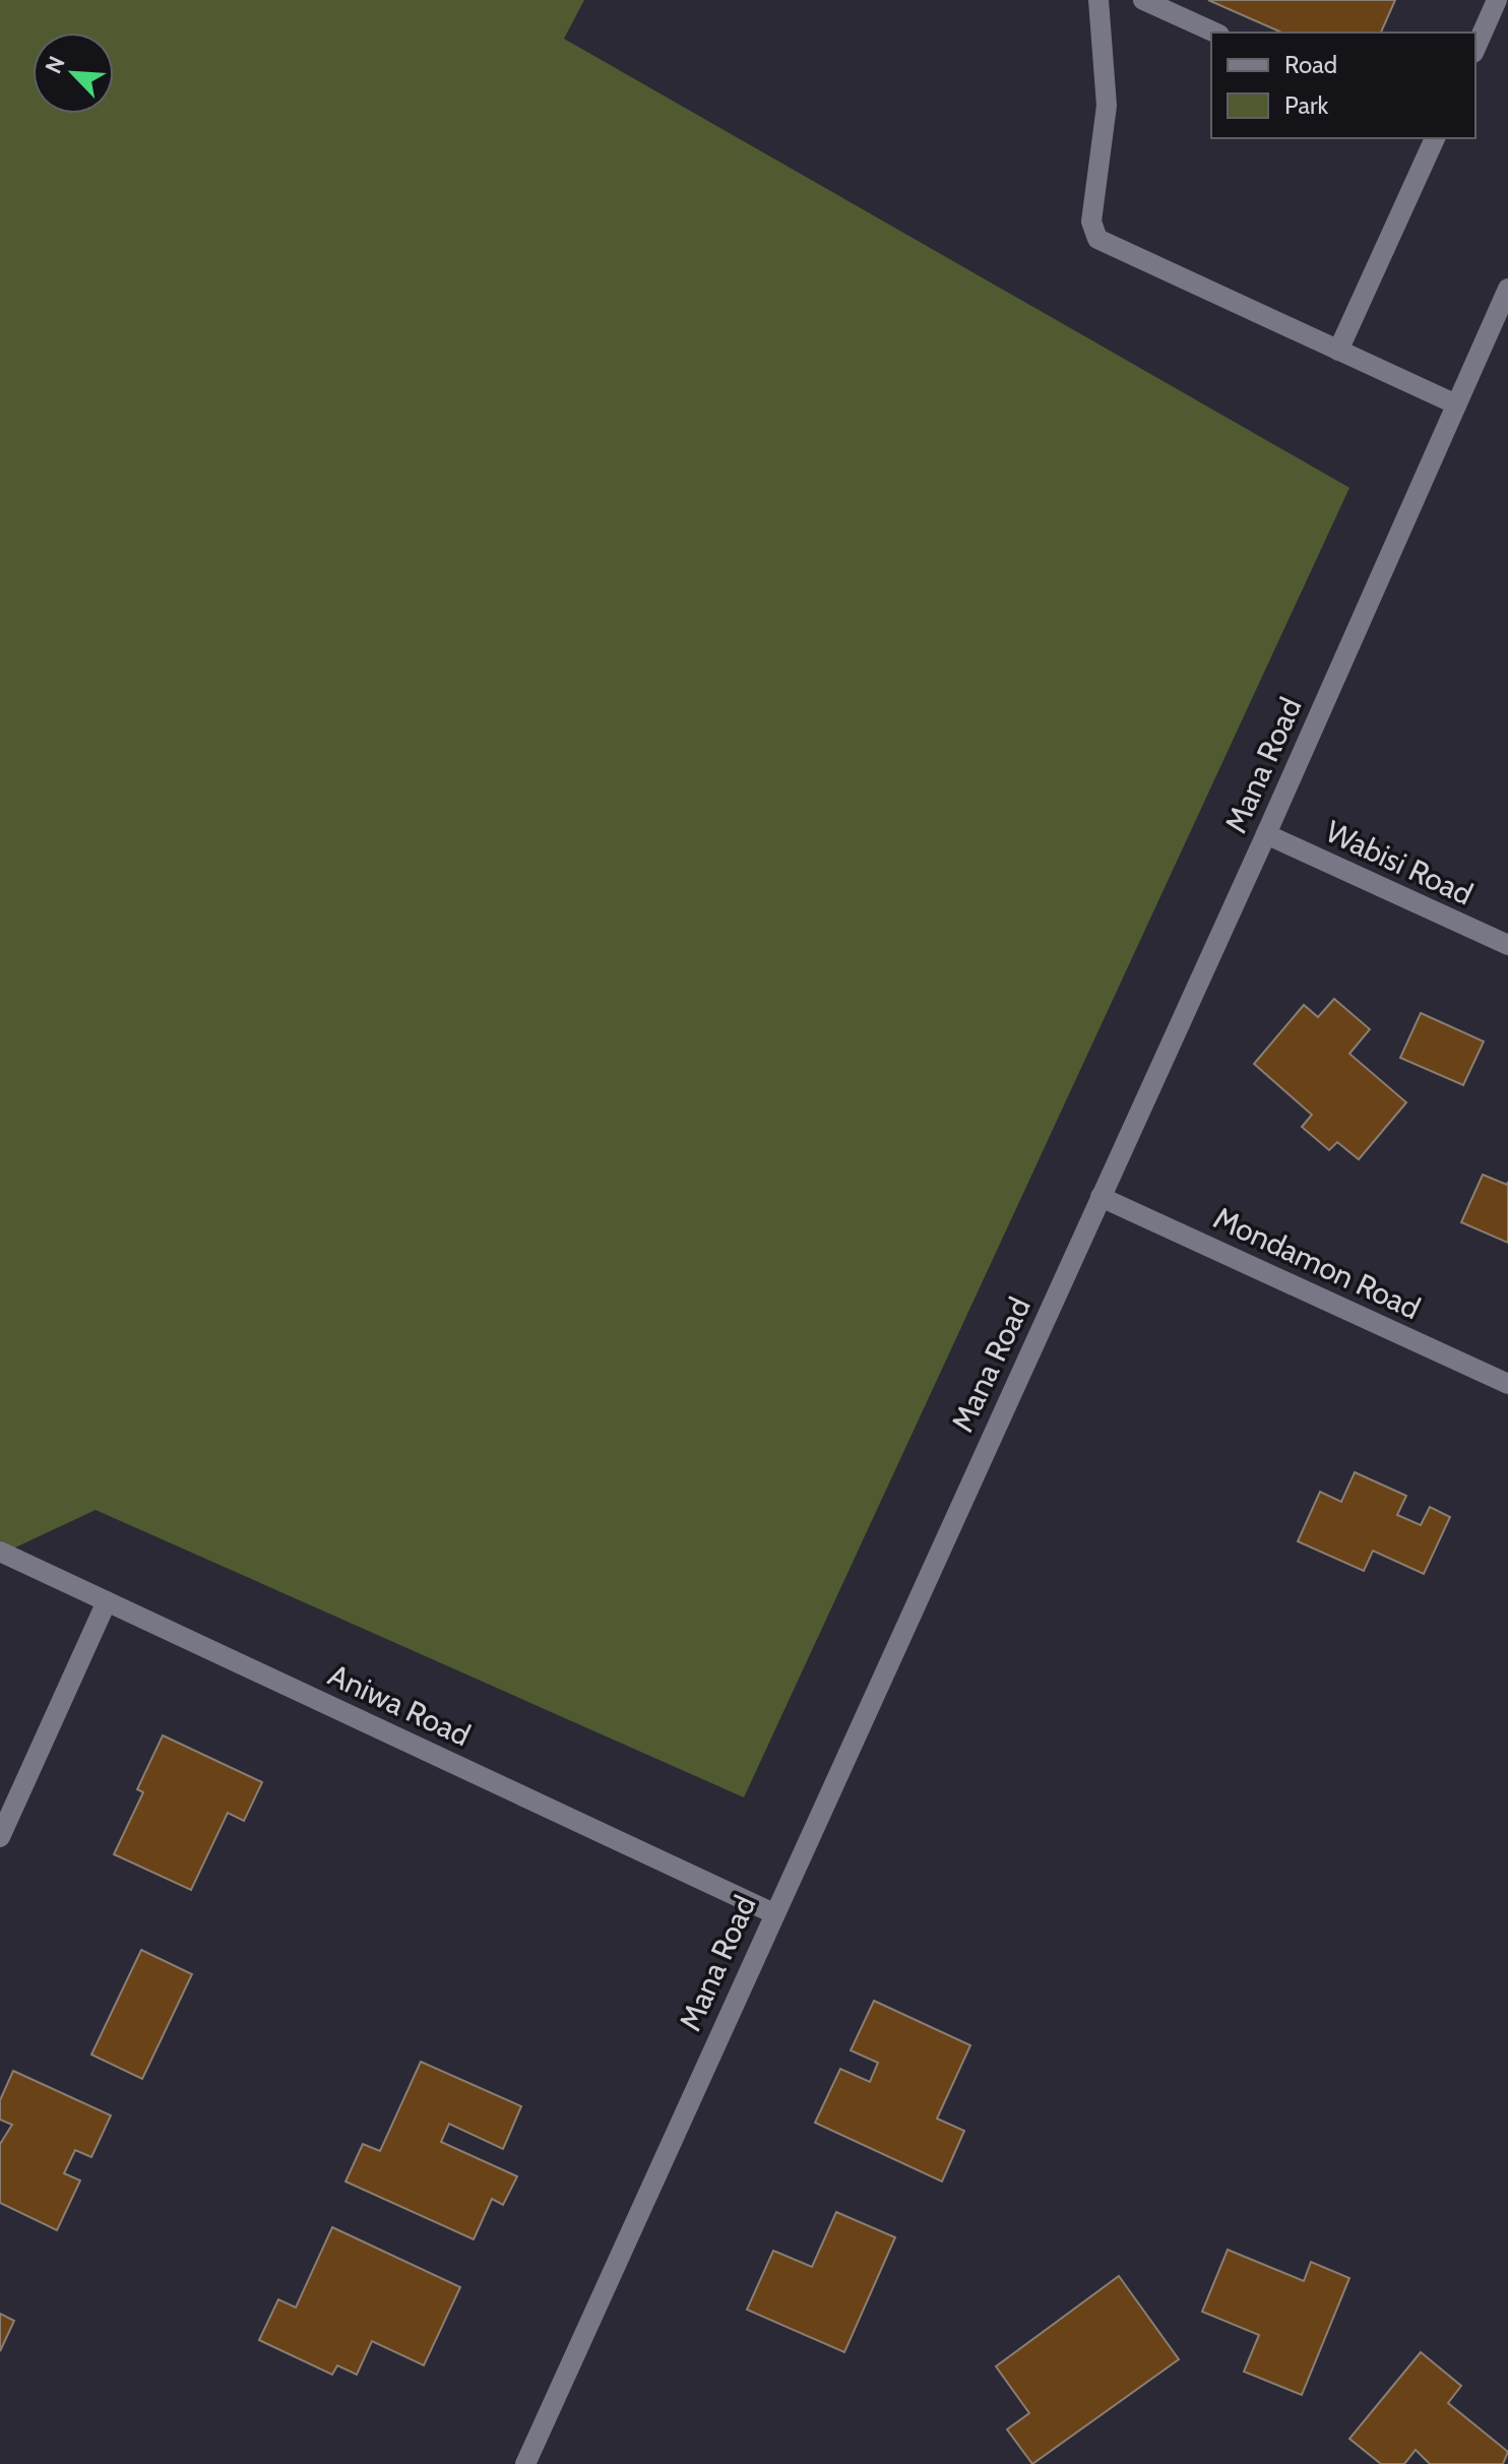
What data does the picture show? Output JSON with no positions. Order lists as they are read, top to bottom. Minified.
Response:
{"streets":{"street":["Mana Road","Wabisi Road","Mondamon Road","Aniwa Road"]},"crossings":[["Mana Road","Wabisi Road"],["Mana Road","Mondamon Road"],["Mana Road","Aniwa Road"]],"legend":["Road","Park"],"north":"top left"}
